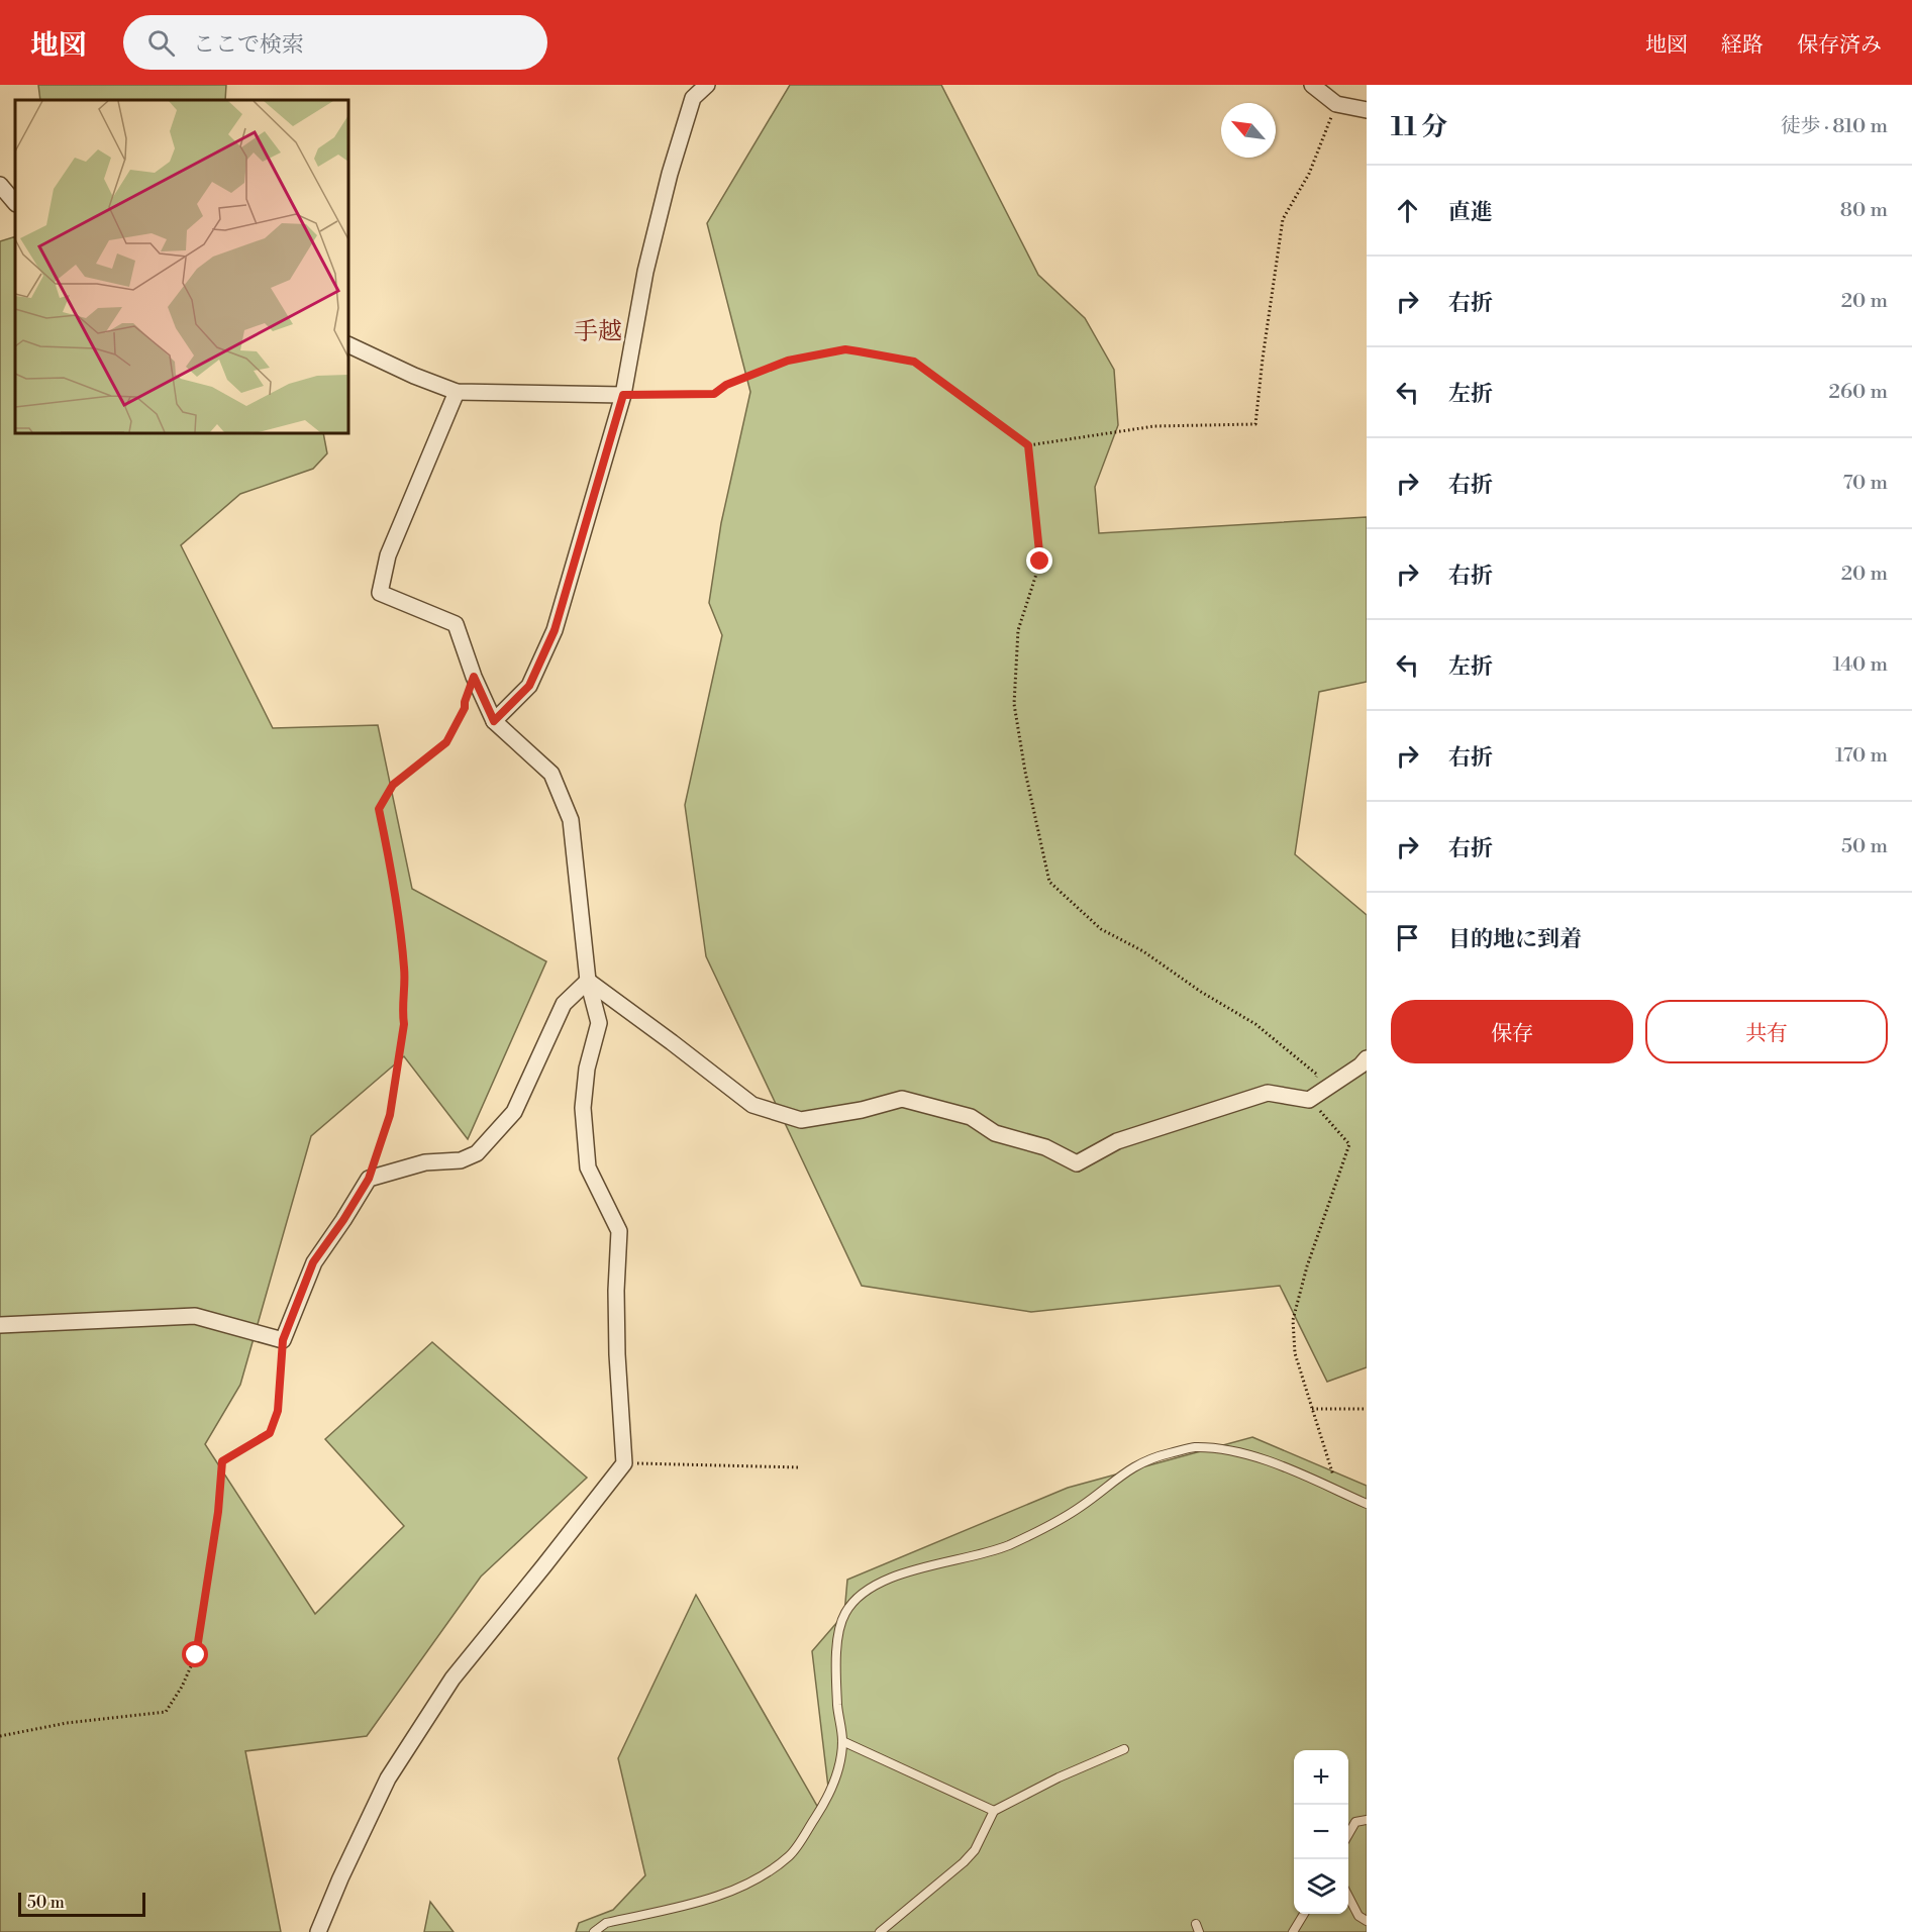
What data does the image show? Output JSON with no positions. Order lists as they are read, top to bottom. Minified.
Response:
{"districts":["手越"],"scale_bar":"50 m","north":"top left","page":{"header":"地図","search":"ここで検索","nav":["地図","経路","保存済み"],"heading":["11 分","徒歩 · 810 m"],"list":[["直進","80 m"],["右折","20 m"],["左折","260 m"],["右折","70 m"],["右折","20 m"],["左折","140 m"],["右折","170 m"],["右折","50 m"],"目的地に到着"],"buttons":["保存","共有"],"map_buttons":["+","−"],"scale":"50 m"}}
